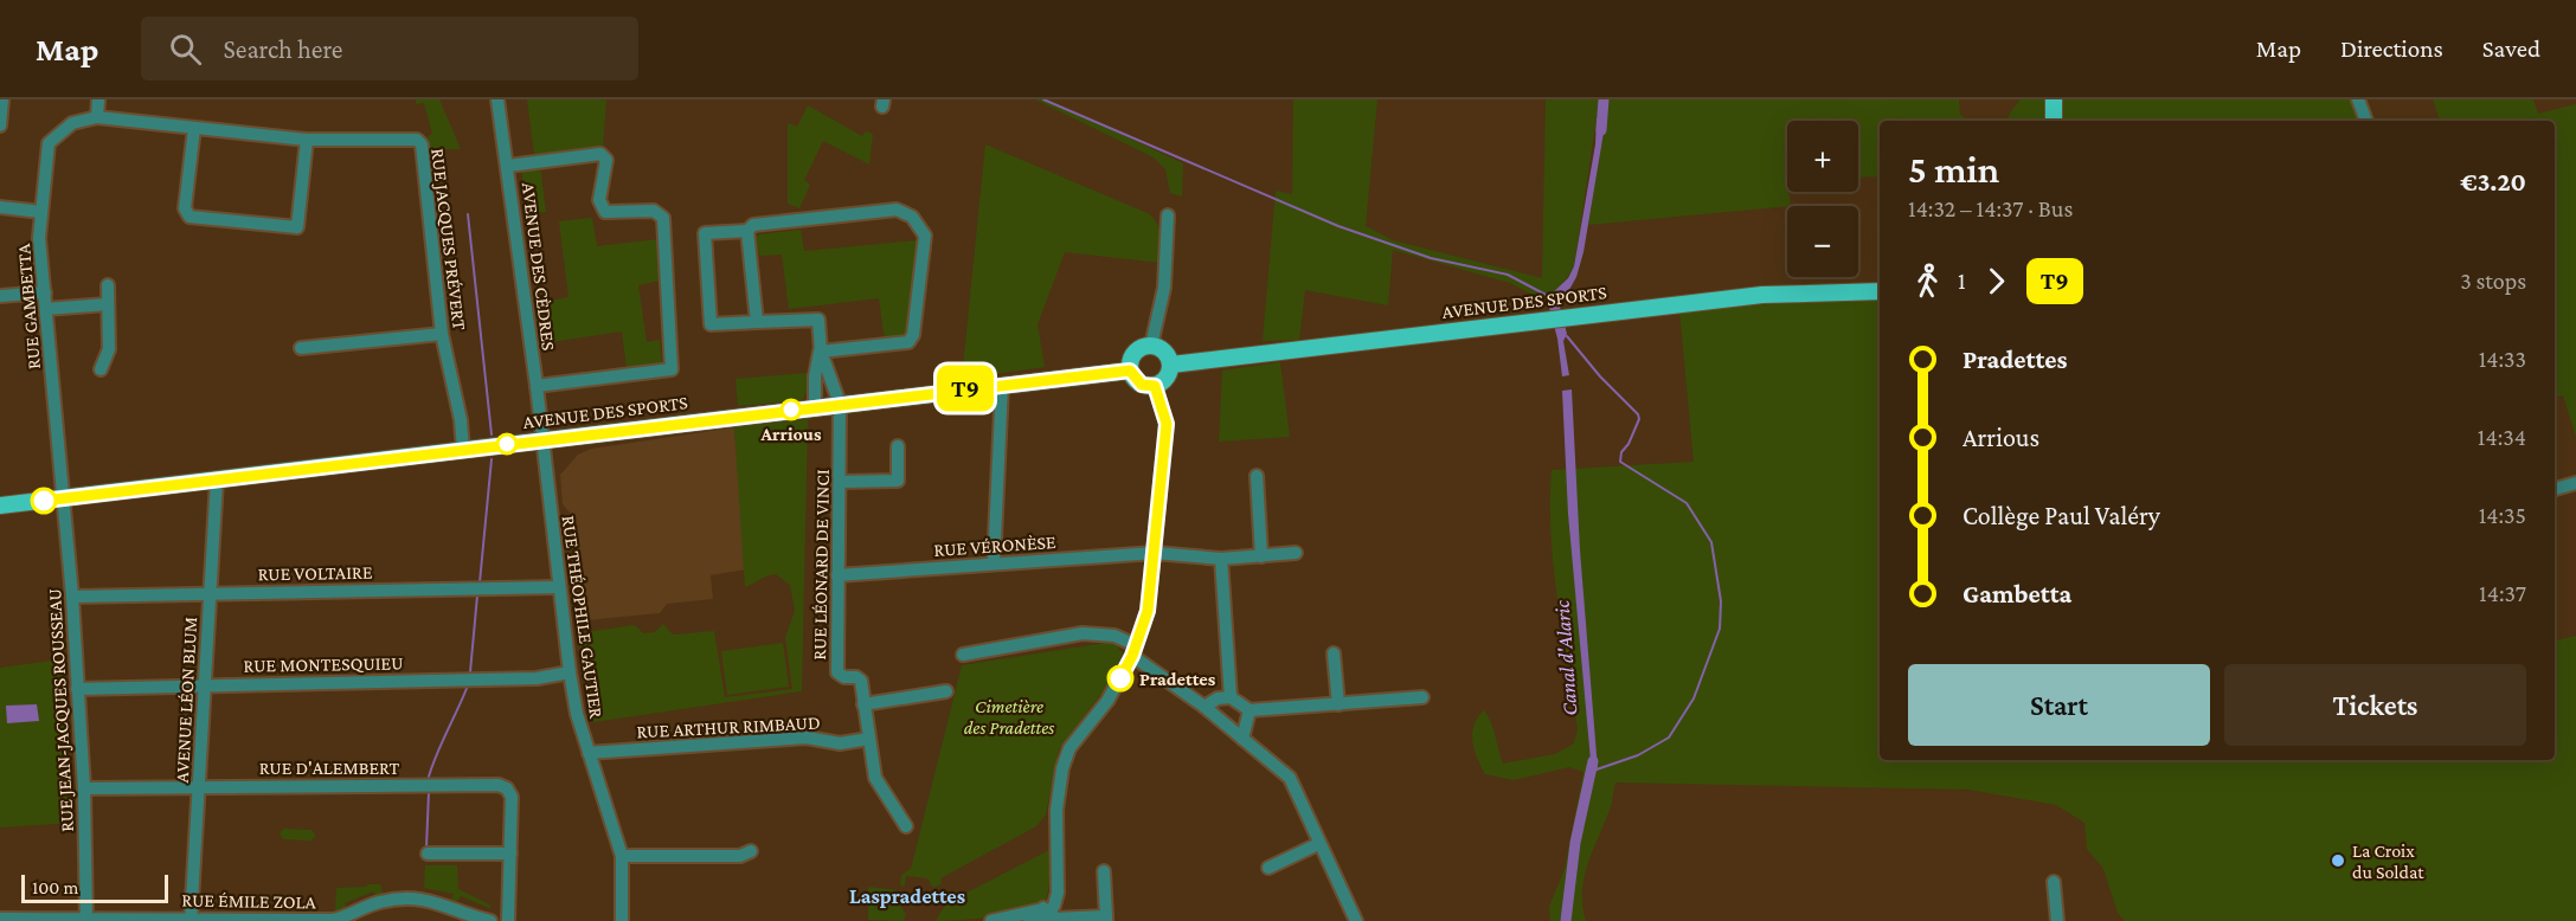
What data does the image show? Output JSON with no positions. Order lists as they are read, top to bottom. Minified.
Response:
{"streets":{"main road":["AVENUE DES SPORTS"],"street":["RUE JACQUES PRÉVERT","AVENUE DES CÈDRES","RUE GAMBETTA","RUE VÉRONÈSE","RUE LÉONARD DE VINCI","RUE VOLTAIRE","RUE THÉOPHILE GAUTIER","RUE MONTESQUIEU","AVENUE LÉON BLUM","RUE JEAN-JACQUES ROUSSEAU","RUE ARTHUR RIMBAUD","RUE D'ALEMBERT","RUE ÉMILE ZOLA"]},"crossings":[["RUE JACQUES PRÉVERT","AVENUE DES SPORTS"],["RUE JACQUES PRÉVERT","RUE GAMBETTA"],["AVENUE DES CÈDRES","AVENUE DES SPORTS"],["AVENUE DES CÈDRES","RUE THÉOPHILE GAUTIER"],["AVENUE DES SPORTS","RUE GAMBETTA"],["AVENUE DES SPORTS","RUE LÉONARD DE VINCI"],["AVENUE DES SPORTS","RUE THÉOPHILE GAUTIER"],["AVENUE DES SPORTS","AVENUE LÉON BLUM"],["AVENUE DES SPORTS","RUE JEAN-JACQUES ROUSSEAU"],["RUE GAMBETTA","RUE JEAN-JACQUES ROUSSEAU"],["RUE VÉRONÈSE","RUE LÉONARD DE VINCI"],["RUE LÉONARD DE VINCI","RUE ARTHUR RIMBAUD"],["RUE VOLTAIRE","RUE THÉOPHILE GAUTIER"],["RUE VOLTAIRE","AVENUE LÉON BLUM"],["RUE VOLTAIRE","RUE JEAN-JACQUES ROUSSEAU"],["RUE THÉOPHILE GAUTIER","RUE MONTESQUIEU"],["RUE THÉOPHILE GAUTIER","RUE ARTHUR RIMBAUD"],["RUE MONTESQUIEU","AVENUE LÉON BLUM"],["RUE MONTESQUIEU","RUE JEAN-JACQUES ROUSSEAU"],["AVENUE LÉON BLUM","RUE D'ALEMBERT"],["AVENUE LÉON BLUM","RUE ÉMILE ZOLA"],["RUE JEAN-JACQUES ROUSSEAU","RUE D'ALEMBERT"],["RUE JEAN-JACQUES ROUSSEAU","RUE ÉMILE ZOLA"]],"districts":["Laspradettes"],"water":["Canal d'Alaric"],"parks":["Cimetière des Pradettes"],"places":["Arrious","Pradettes","La Croix du Soldat"],"lines":["bus line T9"],"scale_bar":"100 m","page":{"header":"Map","search":"Search here","nav":["Map","Directions","Saved"],"on_map":"T9","map_buttons":["+","−"],"heading":["5 min","14:32 – 14:37 · Bus","€3.20"],"legs":["1","T9","3 stops"],"list":[{"name":"Pradettes","value":"14:33"},{"name":"Arrious","value":"14:34"},{"name":"Collège Paul Valéry","value":"14:35"},{"name":"Gambetta","value":"14:37"}],"buttons":["Start","Tickets"],"scale":"100 m"}}
